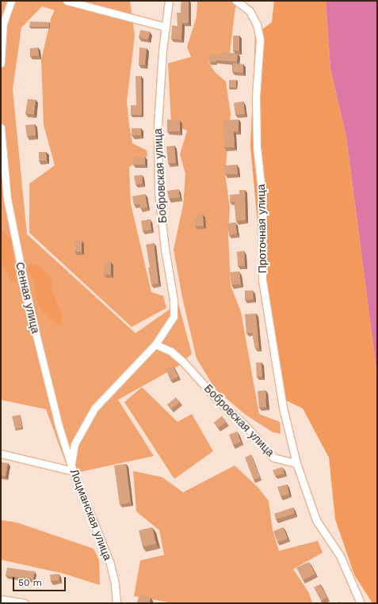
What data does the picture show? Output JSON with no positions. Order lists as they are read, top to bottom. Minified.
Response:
{"streets":{"street":["Бобровская улица","Проточная улица","Сенная улица","Лоцманская улица"]},"crossings":[["Бобровская улица","Проточная улица"],["Бобровская улица","Сенная улица"],["Бобровская улица","Лоцманская улица"],["Сенная улица","Лоцманская улица"]],"scale_bar":"50 m"}
